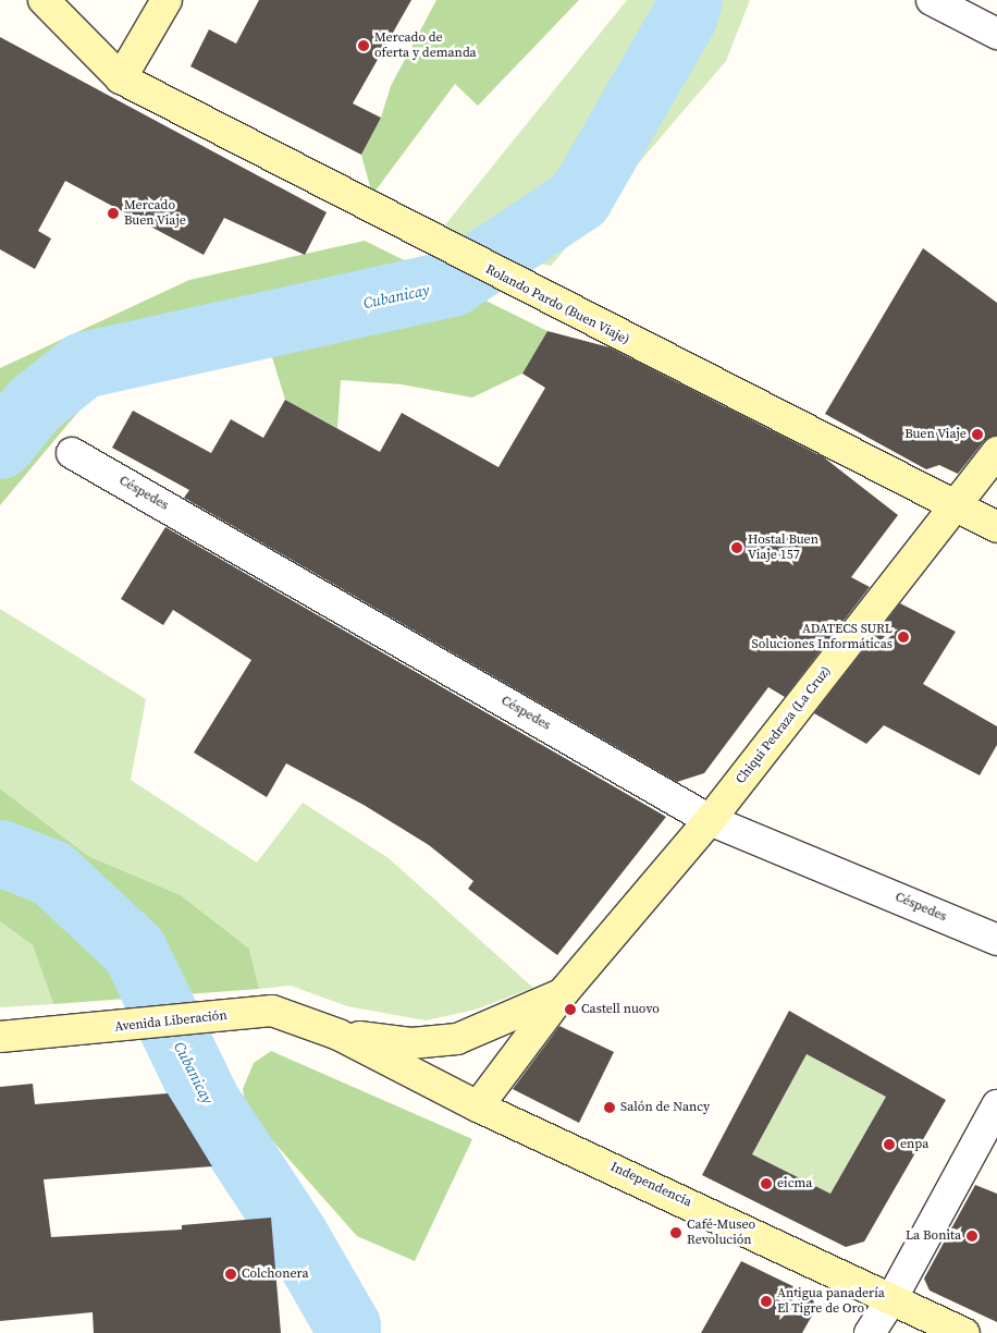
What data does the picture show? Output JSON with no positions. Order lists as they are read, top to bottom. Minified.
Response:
{"streets":{"main road":["Rolando Pardo (Buen Viaje)","Chiqui Pedraza (La Cruz)","Avenida Liberación","Independencia"],"street":["Céspedes"]},"crossings":[["Rolando Pardo (Buen Viaje)","Chiqui Pedraza (La Cruz)"],["Céspedes","Chiqui Pedraza (La Cruz)"],["Chiqui Pedraza (La Cruz)","Avenida Liberación"],["Chiqui Pedraza (La Cruz)","Independencia"],["Avenida Liberación","Independencia"]],"water":["Cubanicay"],"places":["Mercado de oferta y demanda","Mercado Buen Viaje","Buen Viaje","Hostal Buen Viaje 157","ADATECS SURL Soluciones Informáticas","Castell nuovo","Salón de Nancy","enpa","eicma","Café-Museo Revolución","La Bonita","Colchonera","Antigua panadería El Tigre de Oro"]}
